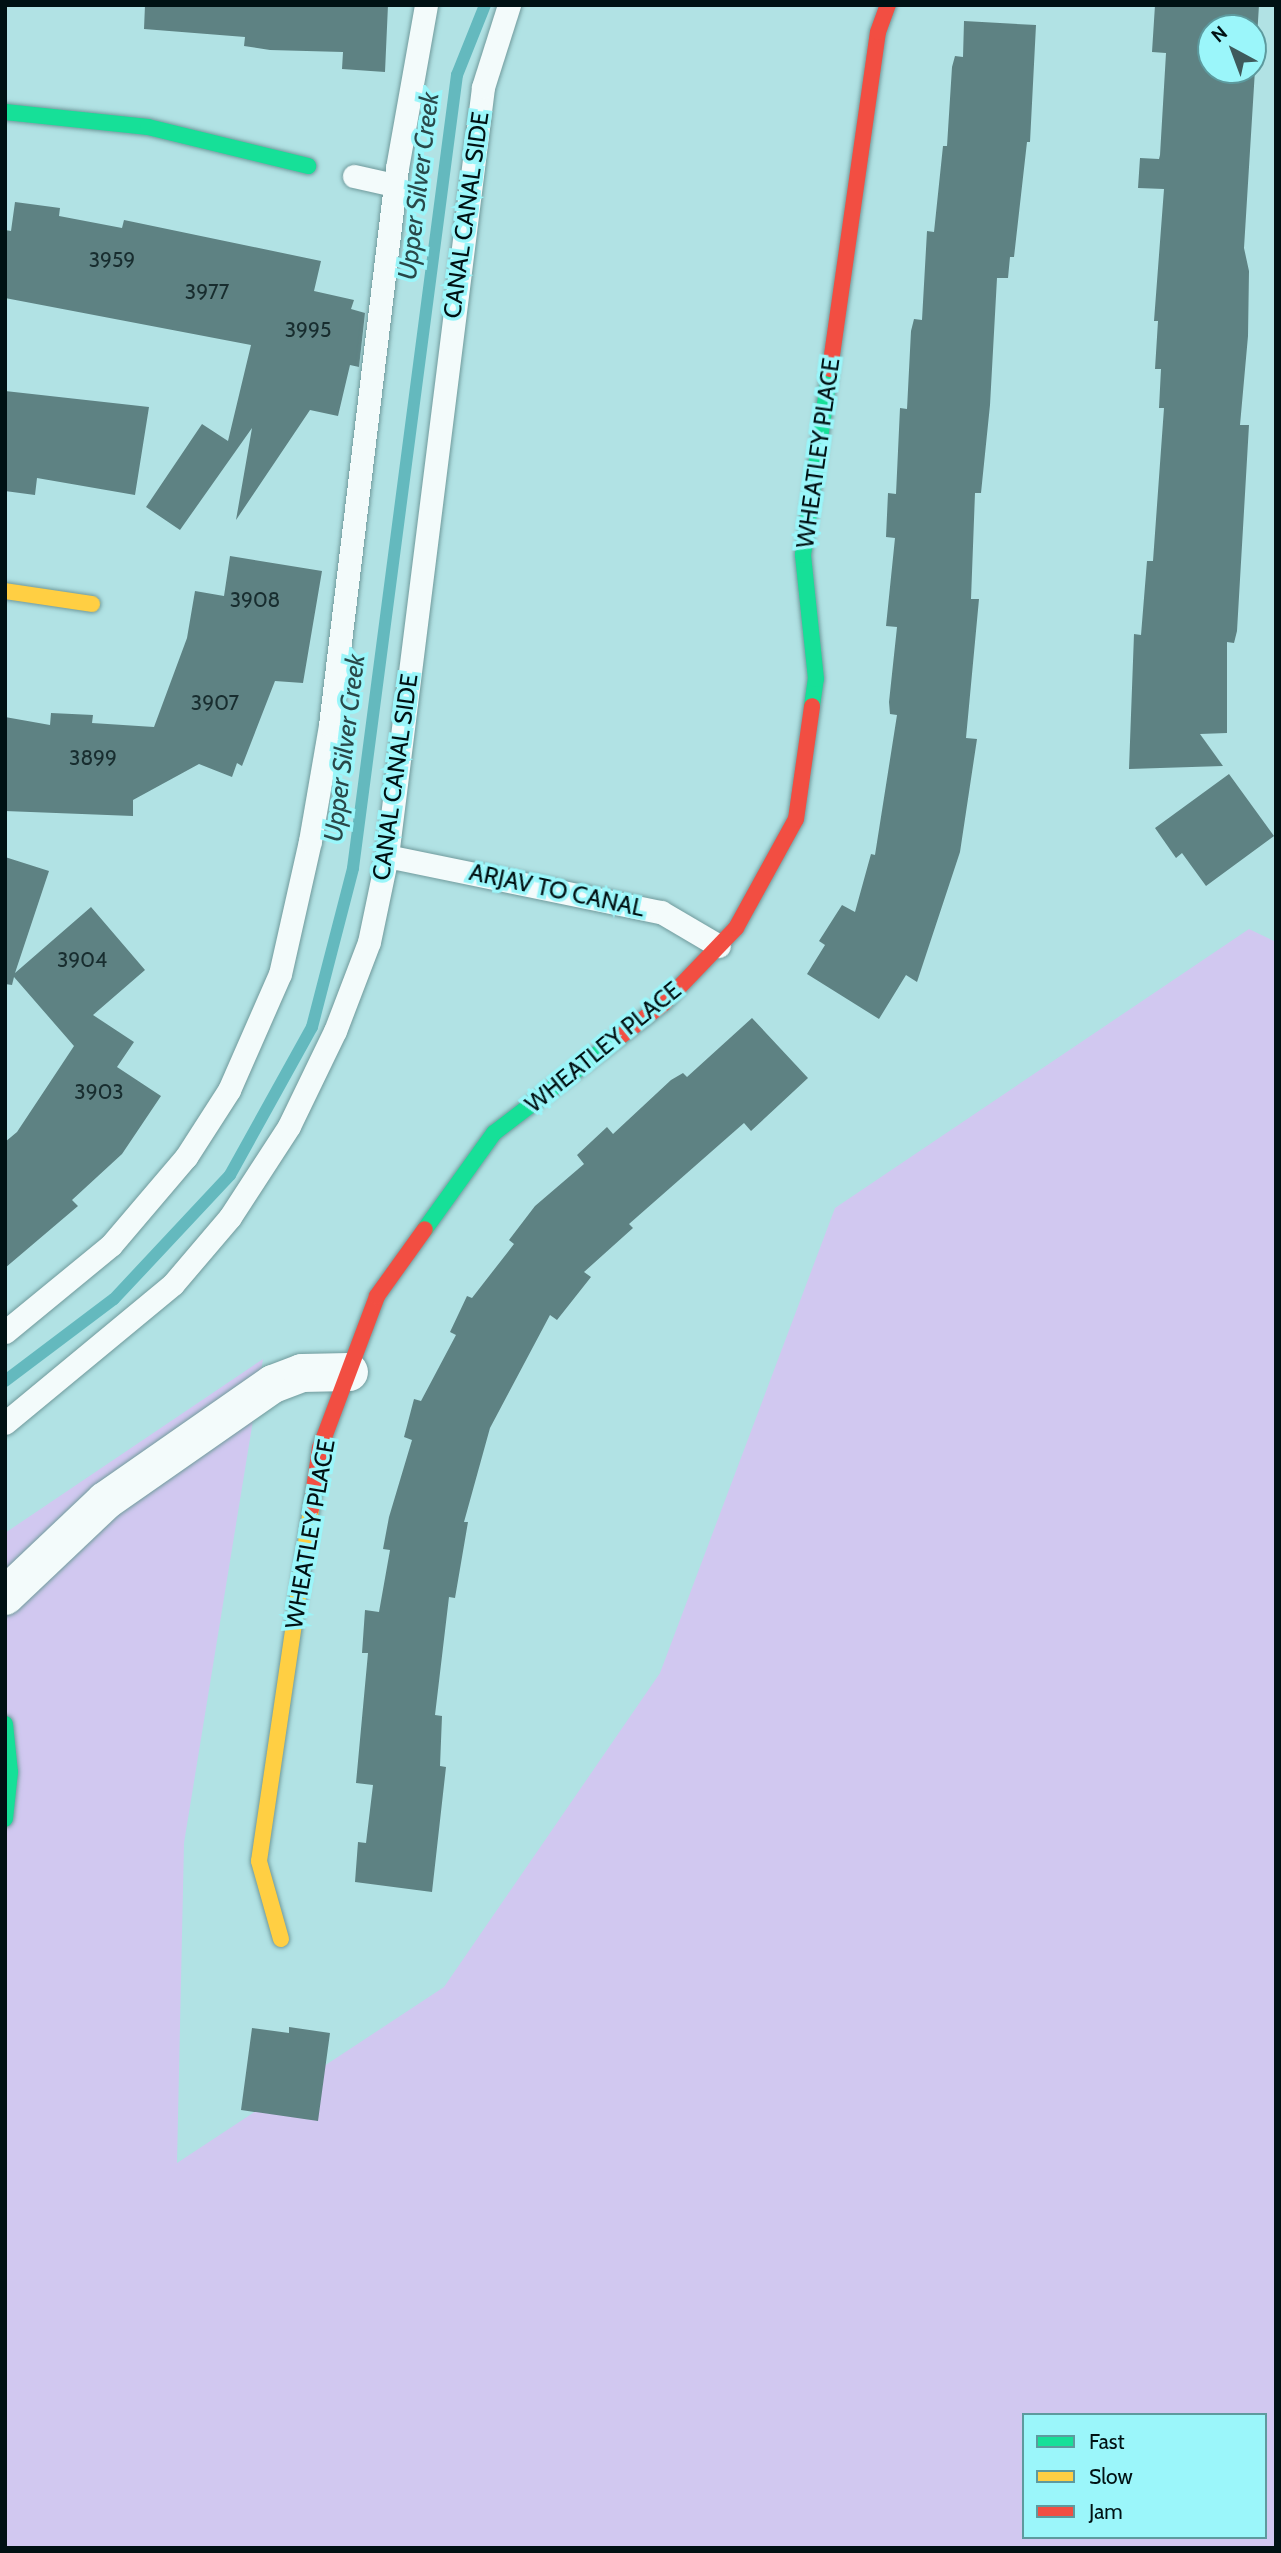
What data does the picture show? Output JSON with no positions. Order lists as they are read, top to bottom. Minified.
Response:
{"streets":{"street":["WHEATLEY PLACE"],"lane":["CANAL CANAL SIDE","ARJAV TO CANAL"]},"crossings":[["CANAL CANAL SIDE","ARJAV TO CANAL"],["WHEATLEY PLACE","ARJAV TO CANAL"]],"water":["Upper Silver Creek"],"house_numbers":["3959","3977","3995","3908","3907","3899","3904","3903"],"legend":["Fast","Slow","Jam"],"north":"top left"}
